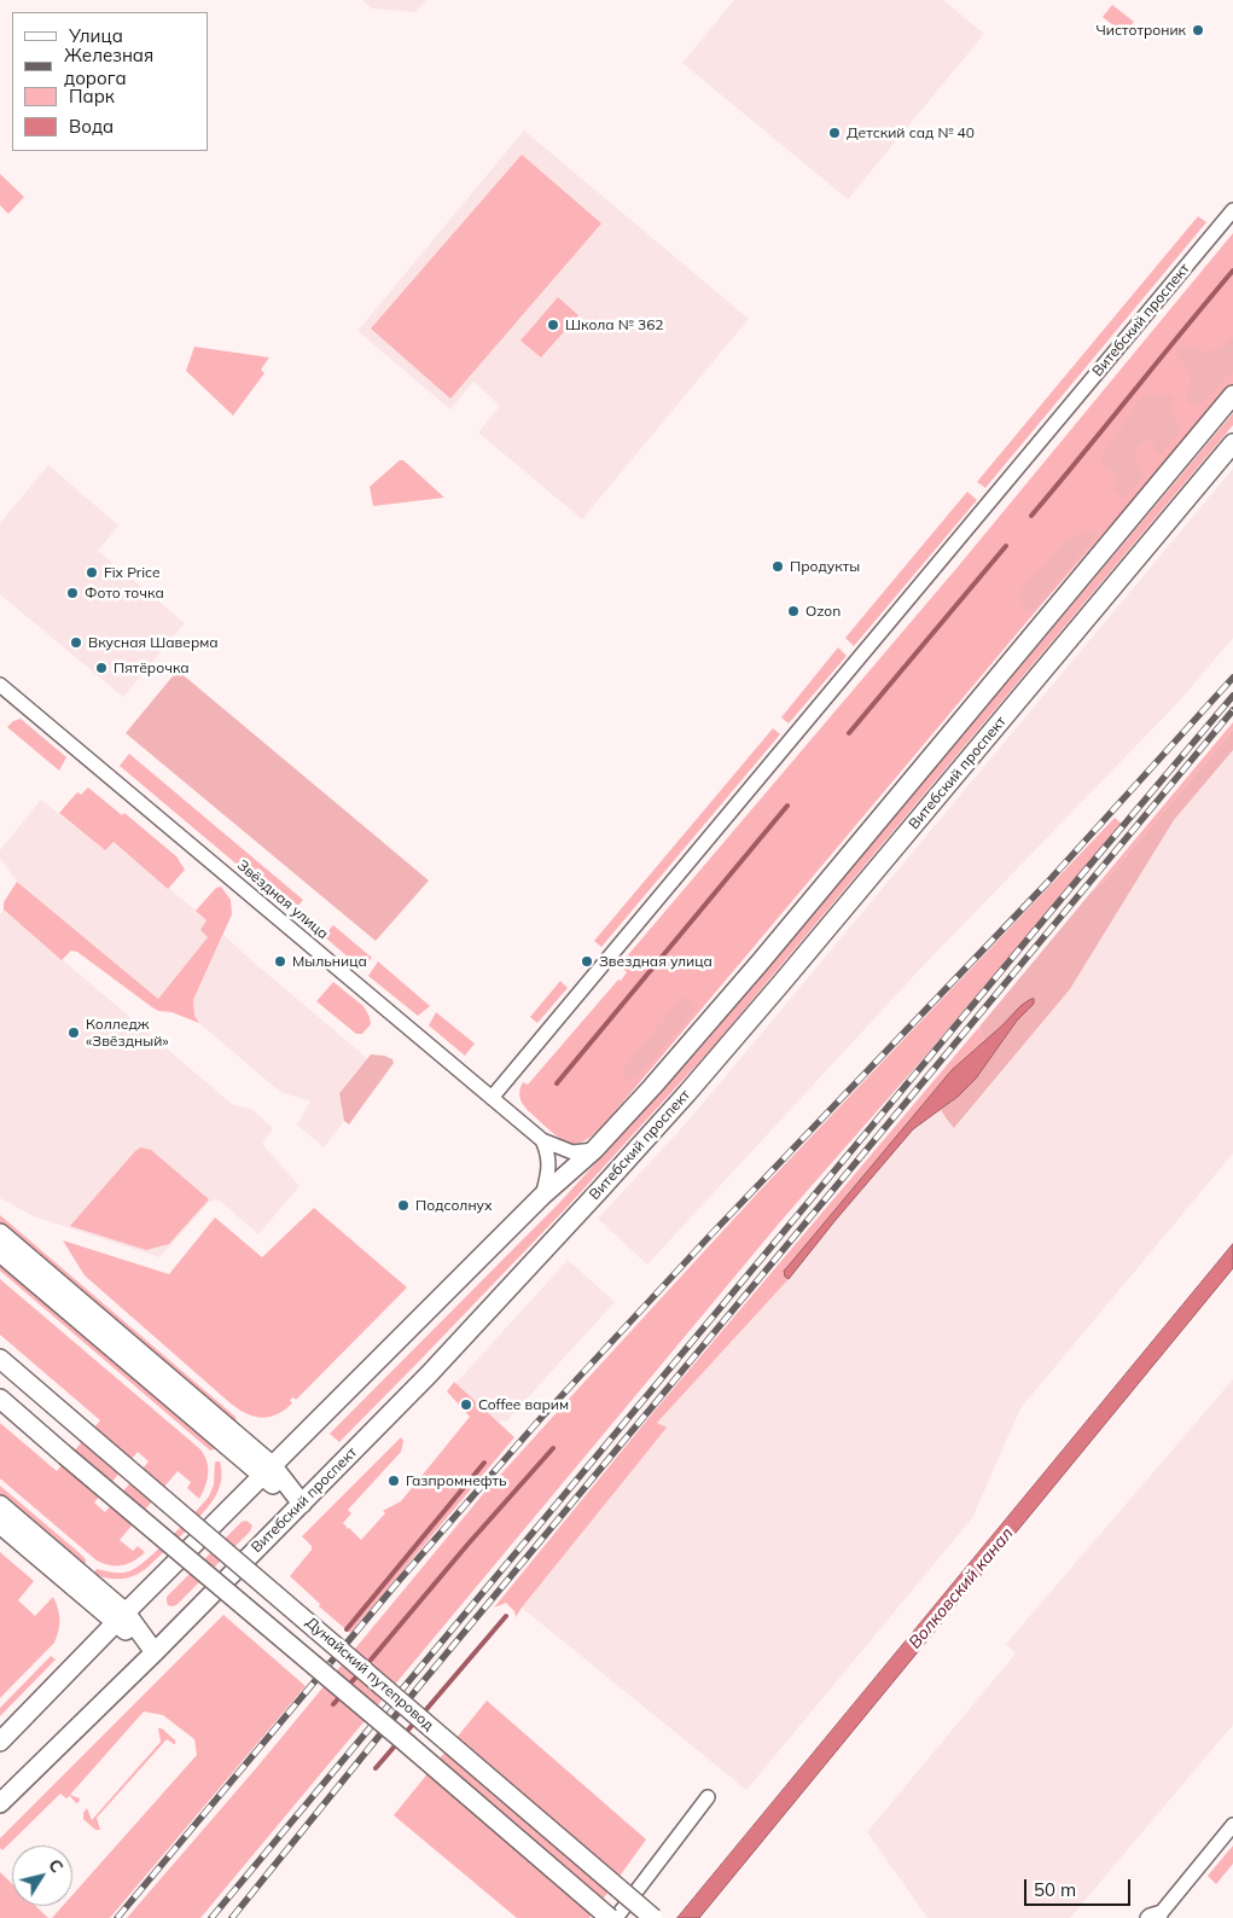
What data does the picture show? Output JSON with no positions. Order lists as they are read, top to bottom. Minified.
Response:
{"streets":{"main road":["Витебский проспект","Дунайский путепровод"],"street":["Звёздная улица"]},"crossings":[["Витебский проспект","Звёздная улица"]],"water":["Волковский канал"],"places":["Чистотроник","Детский сад № 40","Школа № 362","Продукты","Fix Price","Фото точка","Ozon","Вкусная Шаверма","Пятёрочка","Мыльница","Звездная улица","Колледж «Звёздный»","Подсолнух","Coffee варим","Газпромнефть"],"legend":["Улица","Железная дорога","Парк","Вода"],"scale_bar":"50 m","north":"top right"}
